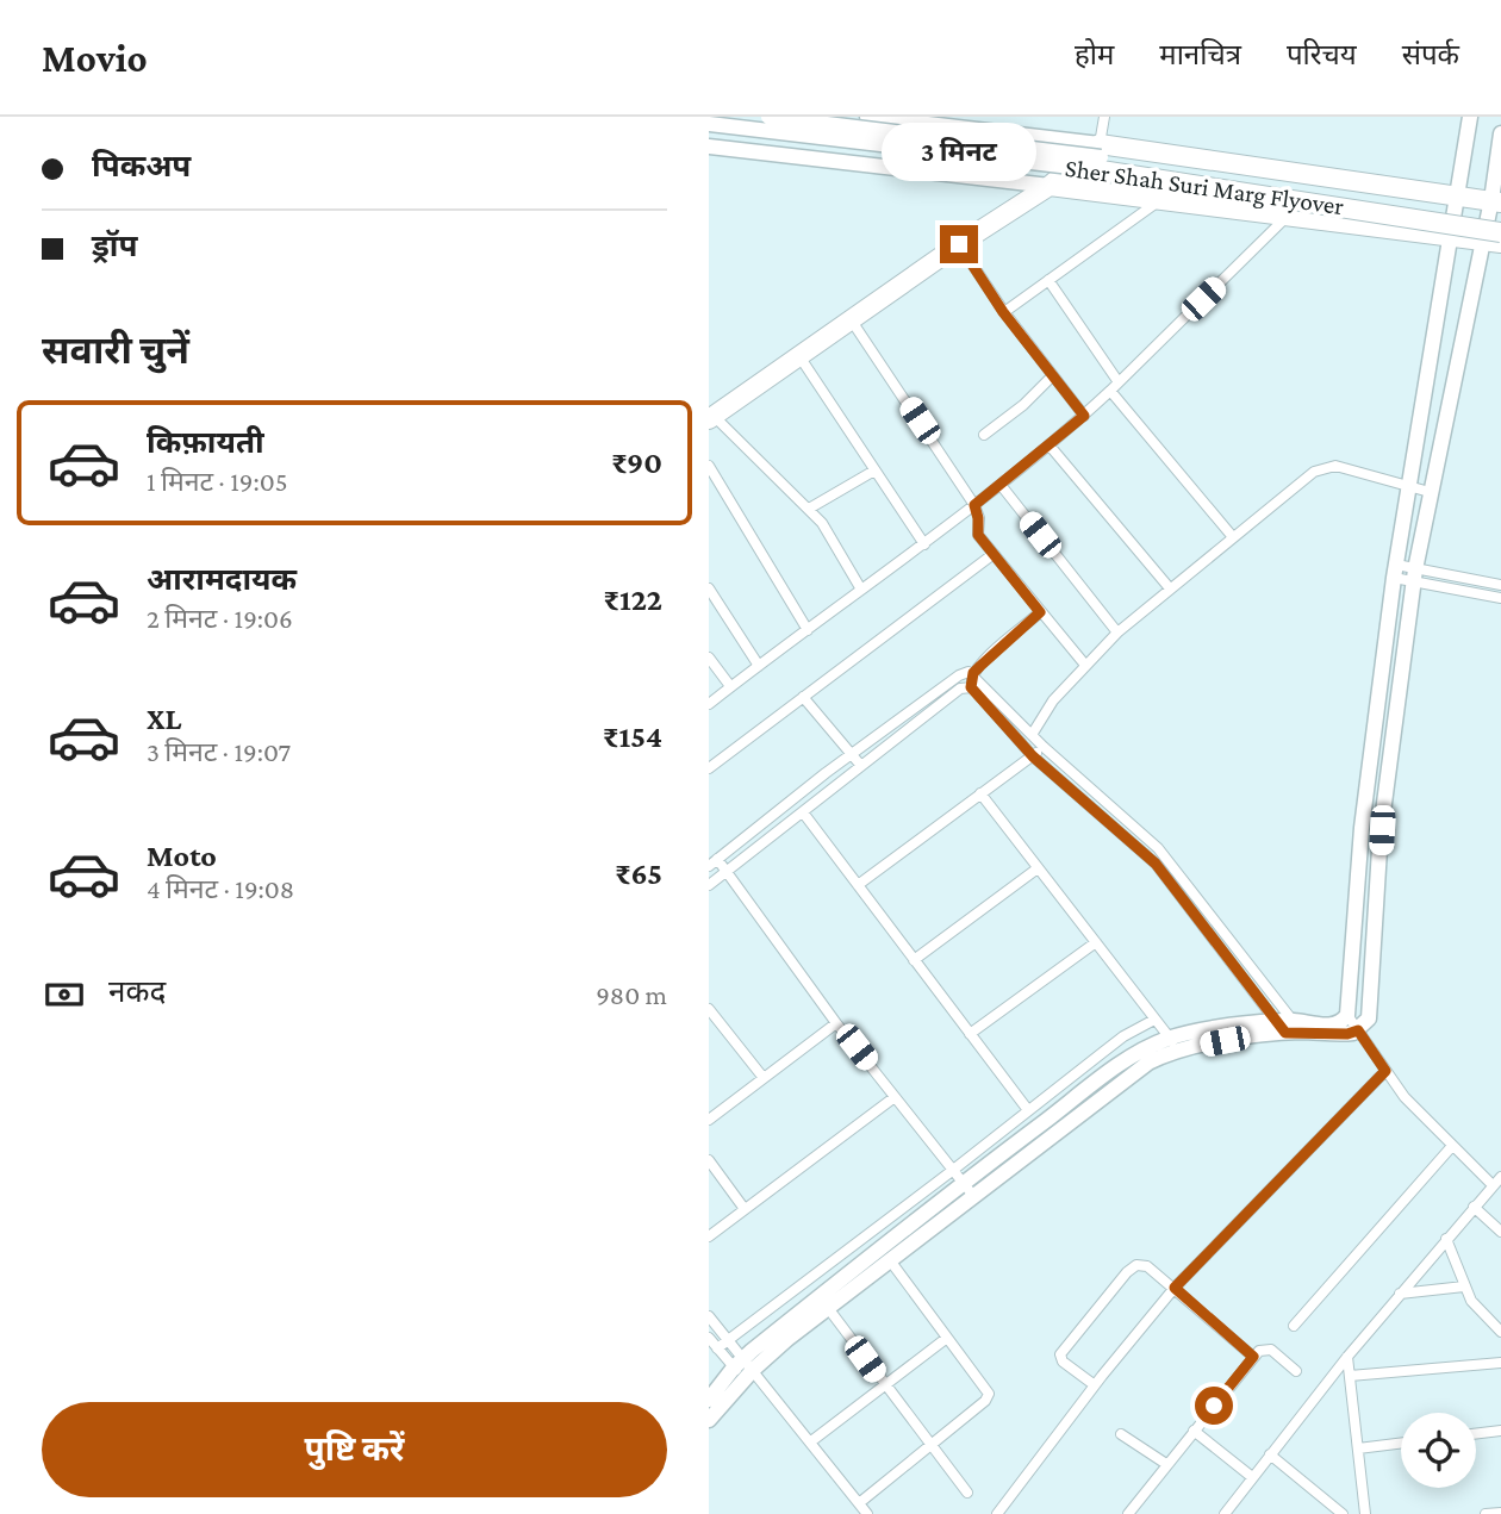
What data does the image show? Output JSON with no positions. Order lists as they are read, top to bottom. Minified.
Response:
{"streets":{"highway":["Sher Shah Suri Marg Flyover"]},"page":{"header":"Movio","nav":["होम","मानचित्र","परिचय","संपर्क"],"banner":["पिकअप","ड्रॉप"],"bubble":"3 मिनट","heading":"सवारी चुनें","list":[{"name":"किफ़ायती","note":"1 मिनट · 19:05","value":"₹90"},{"name":"आरामदायक","note":"2 मिनट · 19:06","value":"₹122"},{"name":"XL","note":"3 मिनट · 19:07","value":"₹154"},{"name":"Moto","note":"4 मिनट · 19:08","value":"₹65"}],"pay":["नकद","980 m"],"buttons":"पुष्टि करें"}}
